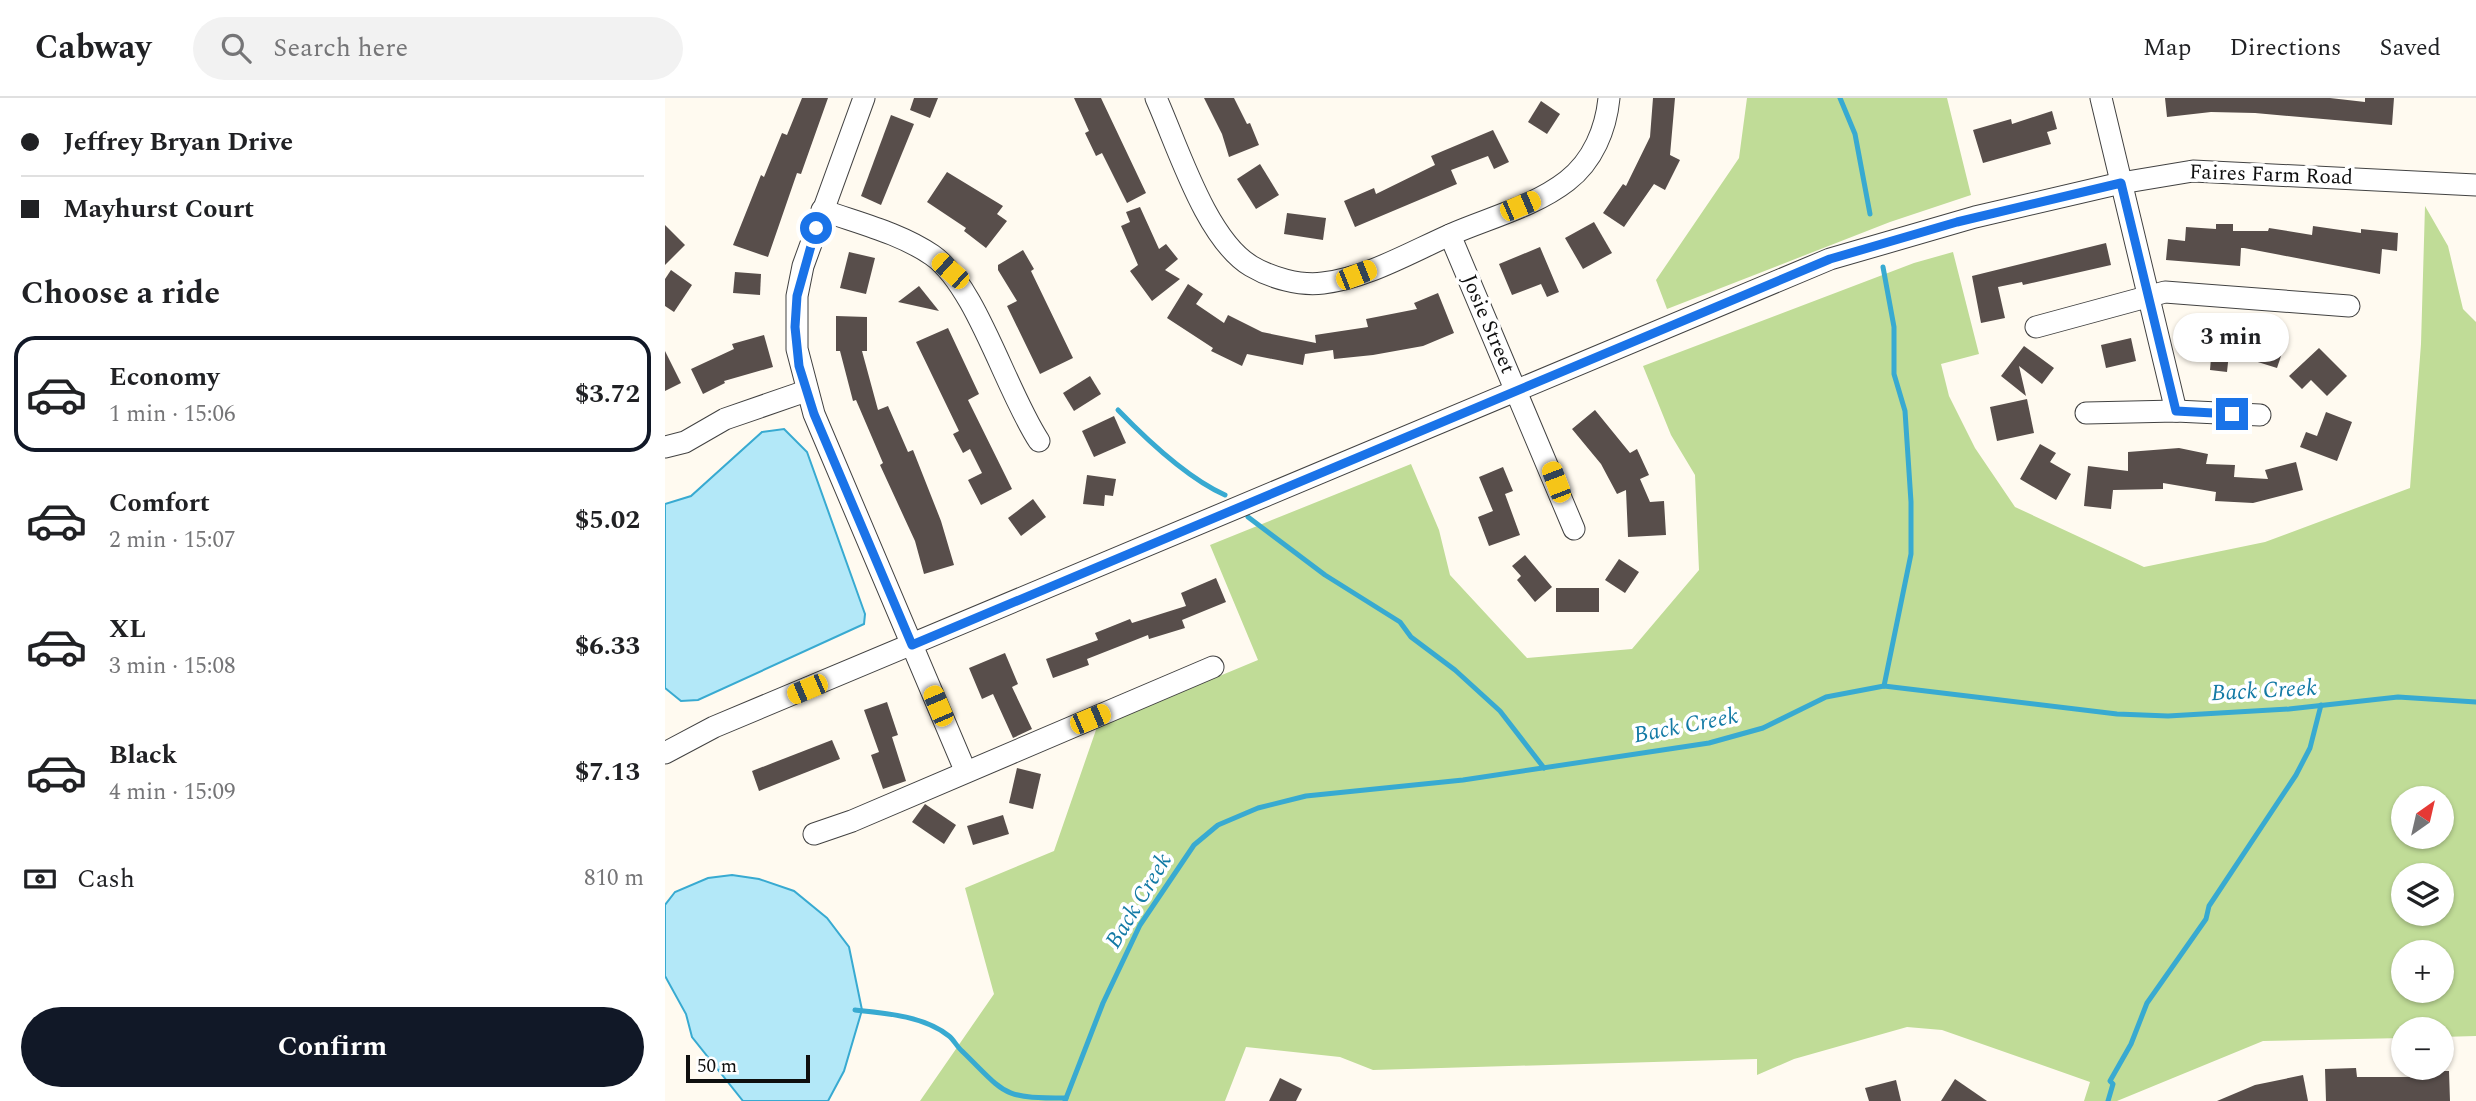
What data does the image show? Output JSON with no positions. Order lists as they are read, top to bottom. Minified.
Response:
{"streets":{"street":["Faires Farm Road","Josie Street"]},"crossings":[["Faires Farm Road","Josie Street"]],"water":["Back Creek"],"scale_bar":"50 m","north":"top right","page":{"header":"Cabway","search":"Search here","nav":["Map","Directions","Saved"],"banner":["Jeffrey Bryan Drive","Mayhurst Court"],"heading":"Choose a ride","bubble":"3 min","list":[{"name":"Economy","note":"1 min · 15:06","value":"$3.72"},{"name":"Comfort","note":"2 min · 15:07","value":"$5.02"},{"name":"XL","note":"3 min · 15:08","value":"$6.33"},{"name":"Black","note":"4 min · 15:09","value":"$7.13"}],"map_buttons":["+","−"],"pay":["Cash","810 m"],"buttons":"Confirm","scale":"50 m"}}
